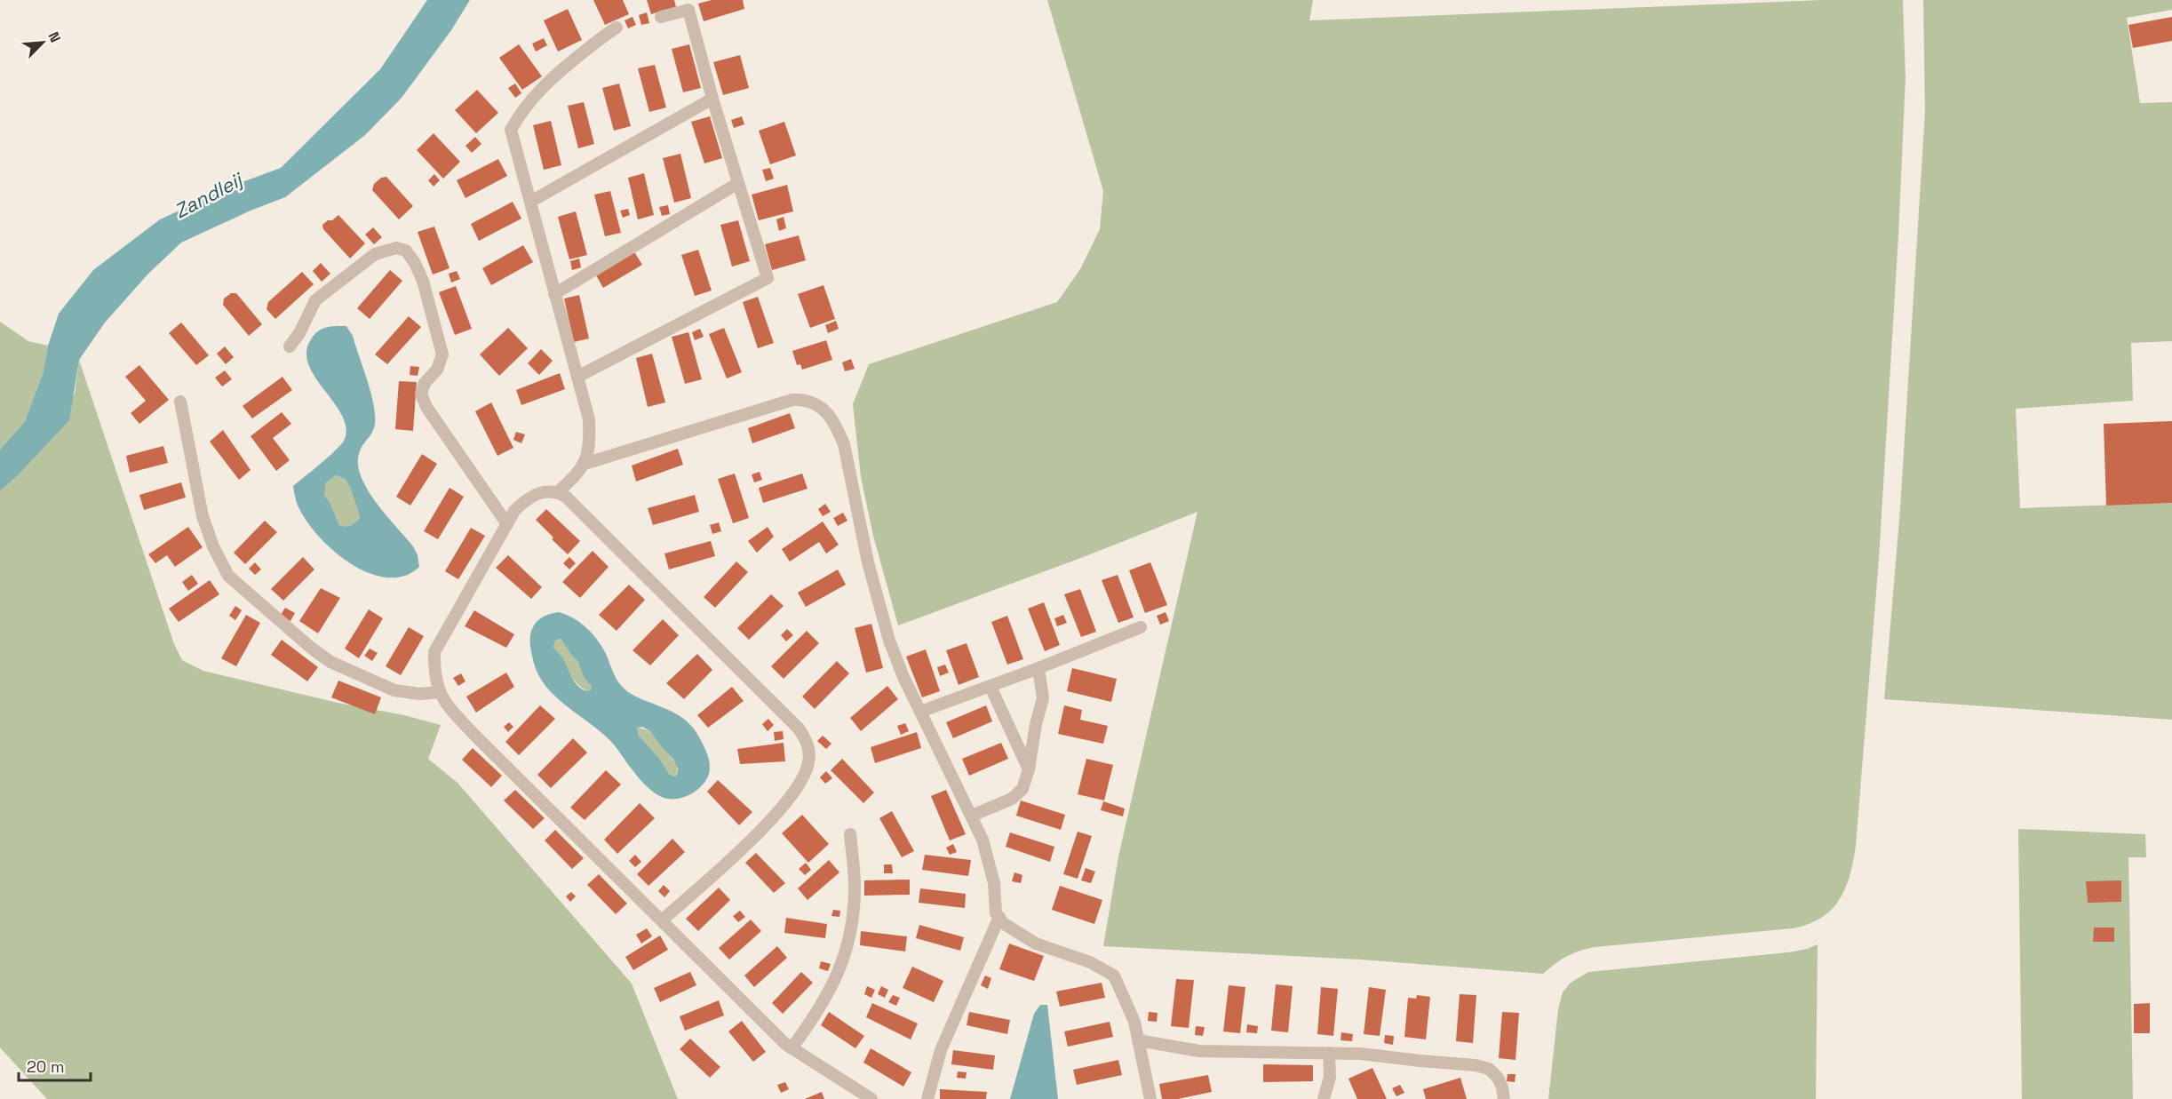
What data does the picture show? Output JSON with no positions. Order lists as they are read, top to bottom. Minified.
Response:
{"water":["Zandleij"],"scale_bar":"20 m","north":"top right"}
